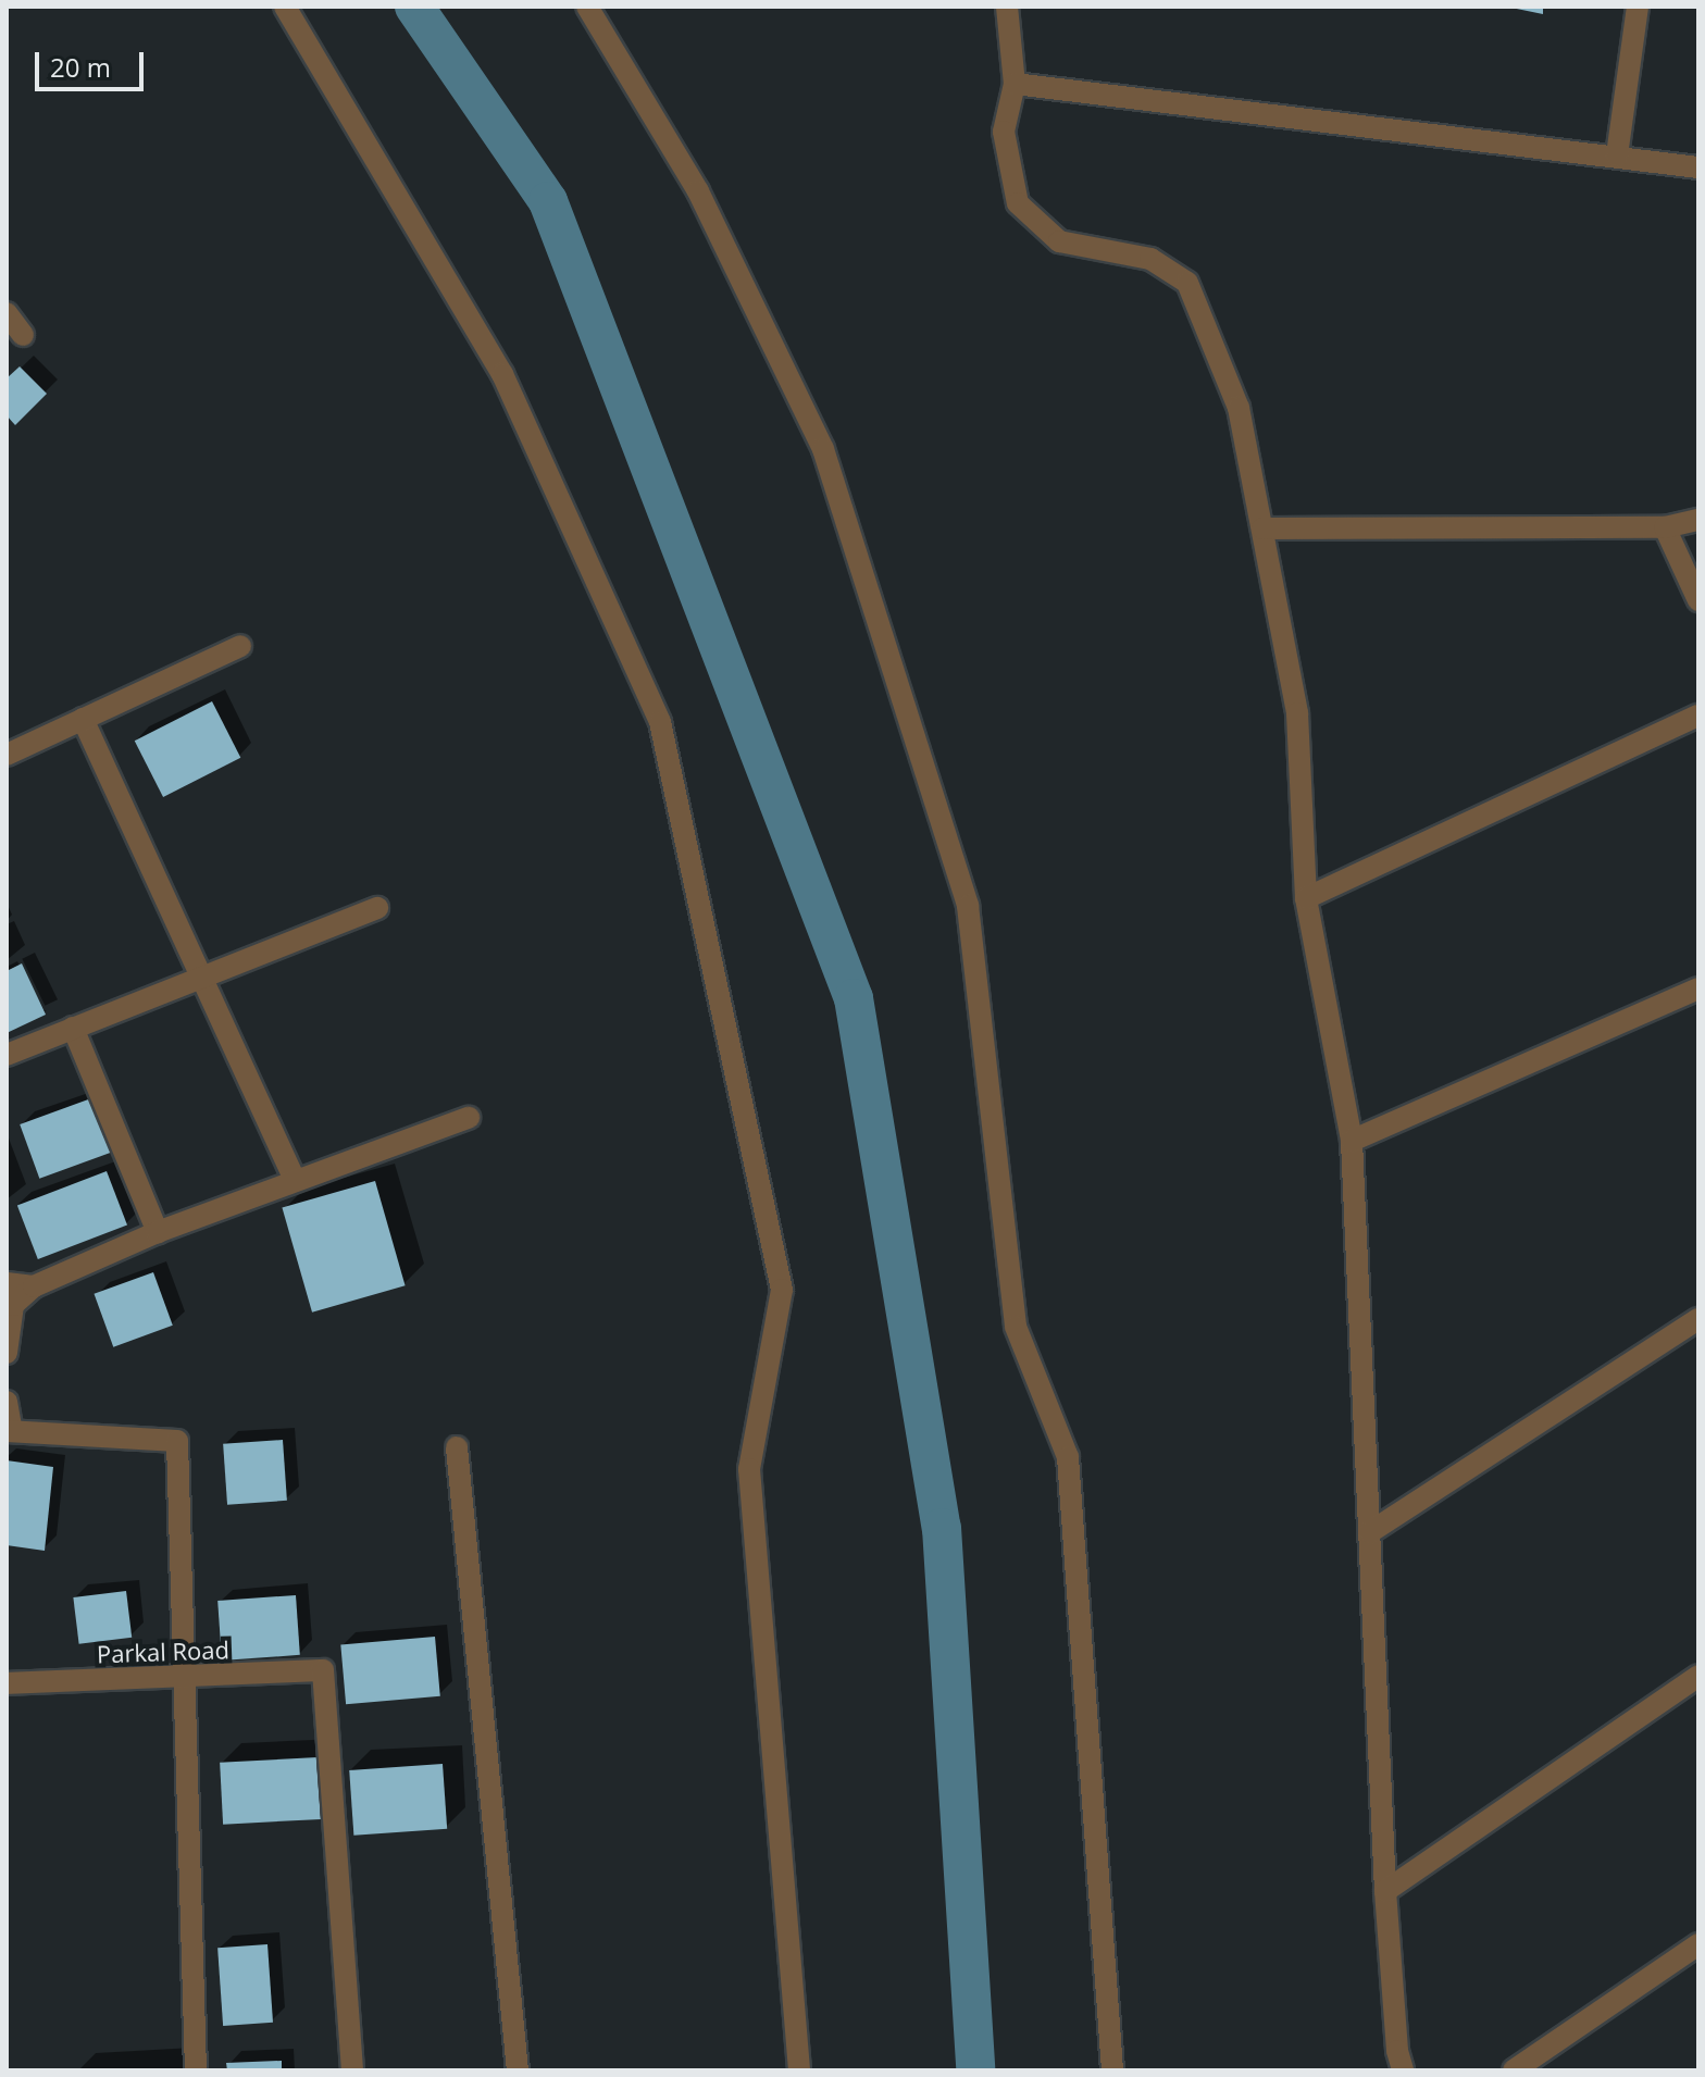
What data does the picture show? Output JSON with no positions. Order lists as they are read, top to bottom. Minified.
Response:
{"streets":{"street":["Parkal Road"]},"scale_bar":"20 m"}
